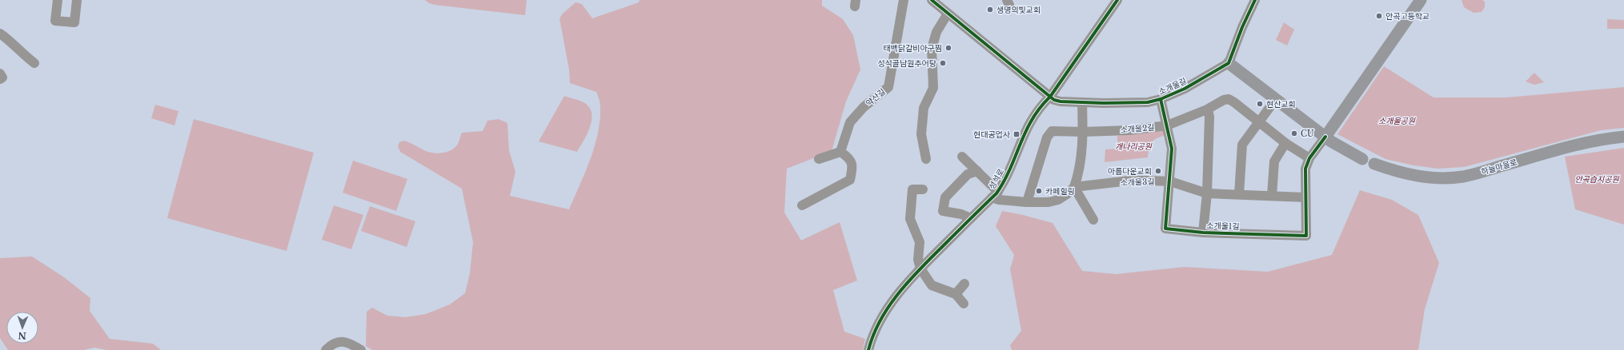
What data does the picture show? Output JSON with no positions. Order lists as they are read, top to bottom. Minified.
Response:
{"streets":{"main road":["하늘마을로"],"street":["소개울길","약산길","소개울2길","성석로","소개울3길","소개울1길"]},"crossings":[["소개울길","성석로"],["소개울길","소개울1길"],["소개울2길","소개울1길"],["소개울3길","소개울1길"]],"parks":["소개울공원","개나리공원","안곡습지공원"],"places":{"other":["생명의빛교회","안곡고등학교","태백닭갈비아구찜","성석골남원추어탕","현산교회","CU","아름다운교회","카페힐링"],"transit":["현대공업사"]},"north":"bottom"}
